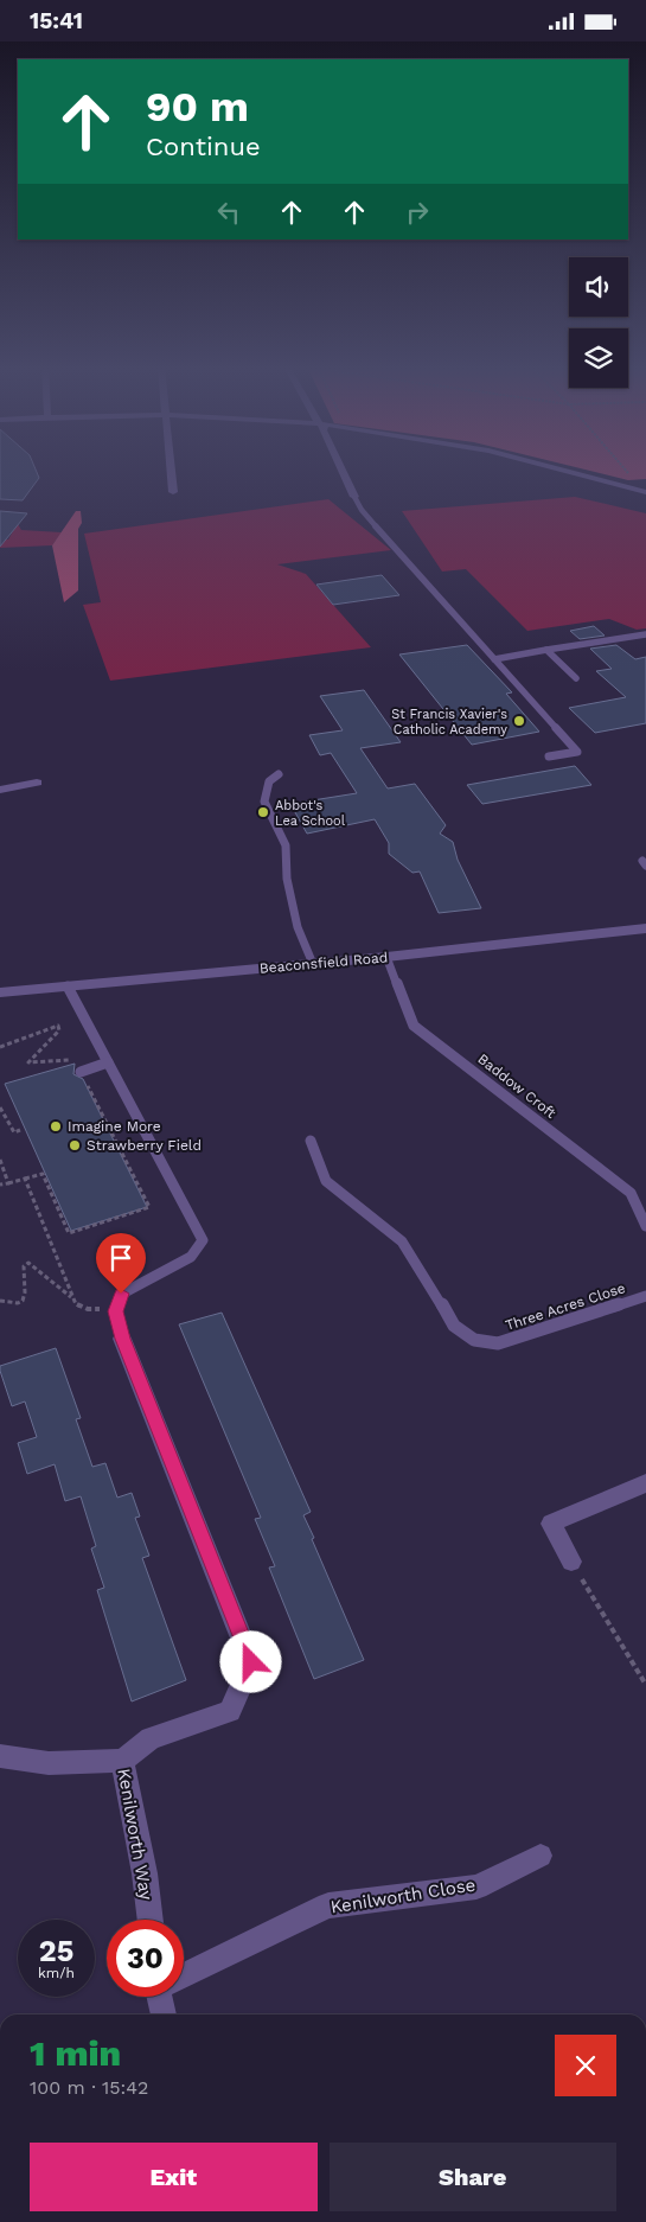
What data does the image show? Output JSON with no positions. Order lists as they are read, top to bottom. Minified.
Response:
{"streets":{"street":["Beaconsfield Road","Kenilworth Way","Kenilworth Close"],"lane":["Baddow Croft","Three Acres Close"]},"crossings":[["Beaconsfield Road","Baddow Croft"]],"places":["St Francis Xavier's Catholic Academy","Abbot's Lea School","Imagine More","Strawberry Field"],"page":{"status":"15:41","turn":["90 m","Continue"],"speed":"25 km/h","limit":"30","heading":["1 min","100 m · 15:42"],"buttons":["Exit","Share"]}}
